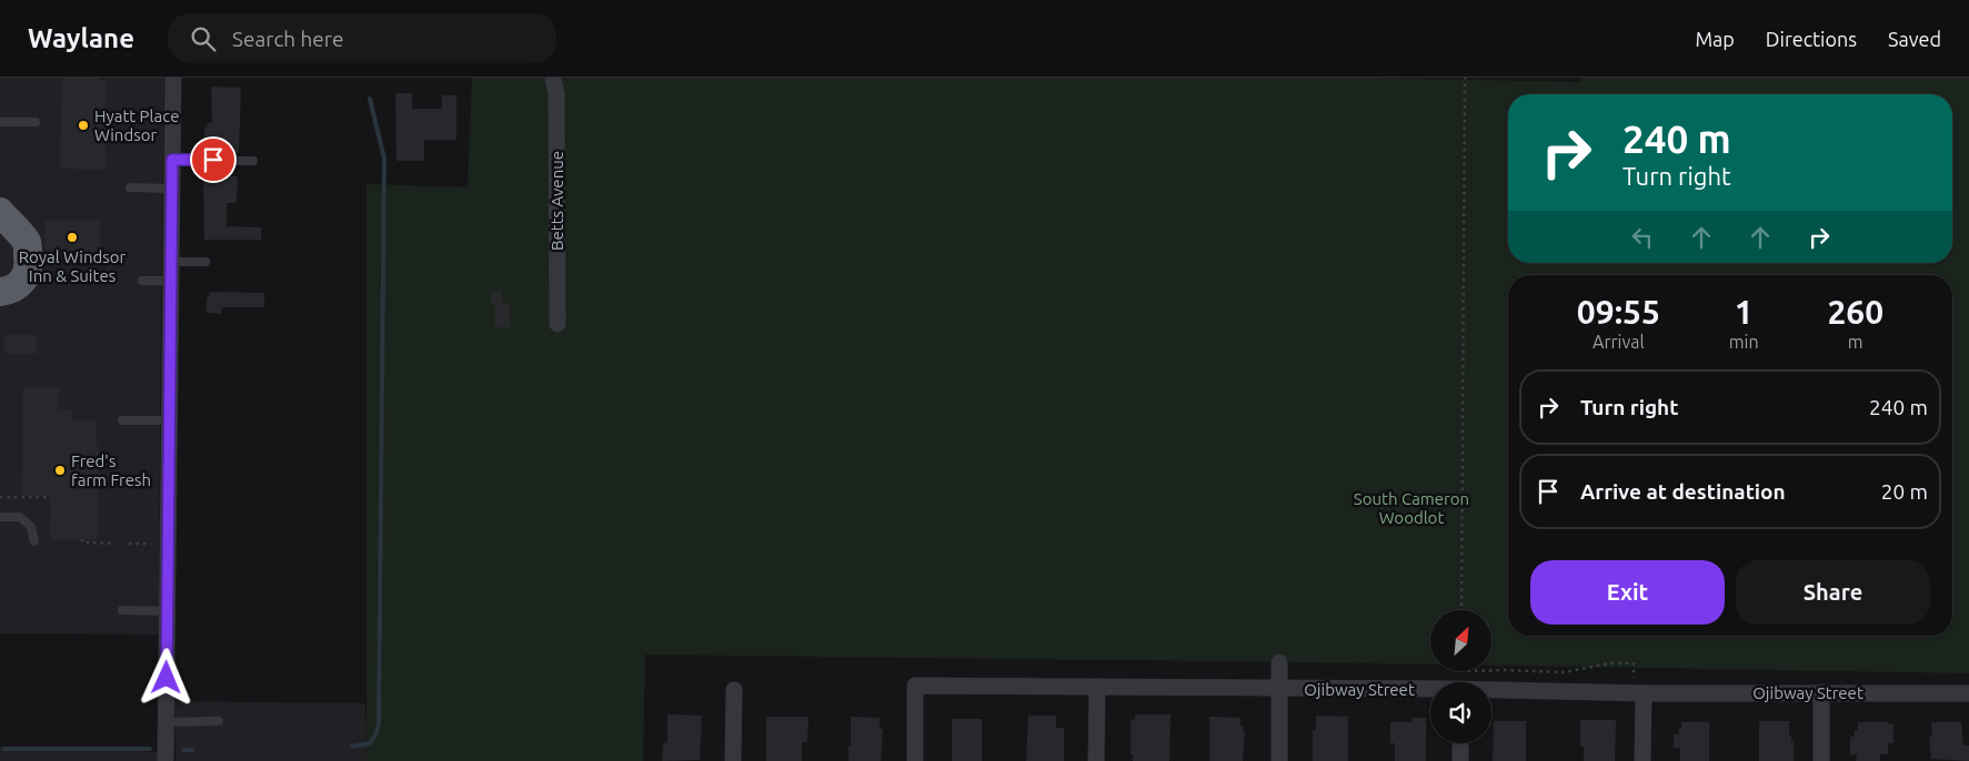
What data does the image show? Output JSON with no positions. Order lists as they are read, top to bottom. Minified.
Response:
{"streets":{"street":["Betts Avenue","Ojibway Street"]},"parks":["South Cameron Woodlot"],"places":["Hyatt Place Windsor","Royal Windsor Inn & Suites","Fred's farm Fresh"],"north":"top right","page":{"header":"Waylane","search":"Search here","nav":["Map","Directions","Saved"],"turn":["240 m","Turn right"],"eta":["09:55","Arrival","1","min","260","m"],"list":[{"name":"Turn right","value":"240 m"},{"name":"Arrive at destination","value":"20 m"}],"buttons":["Exit","Share"]}}
